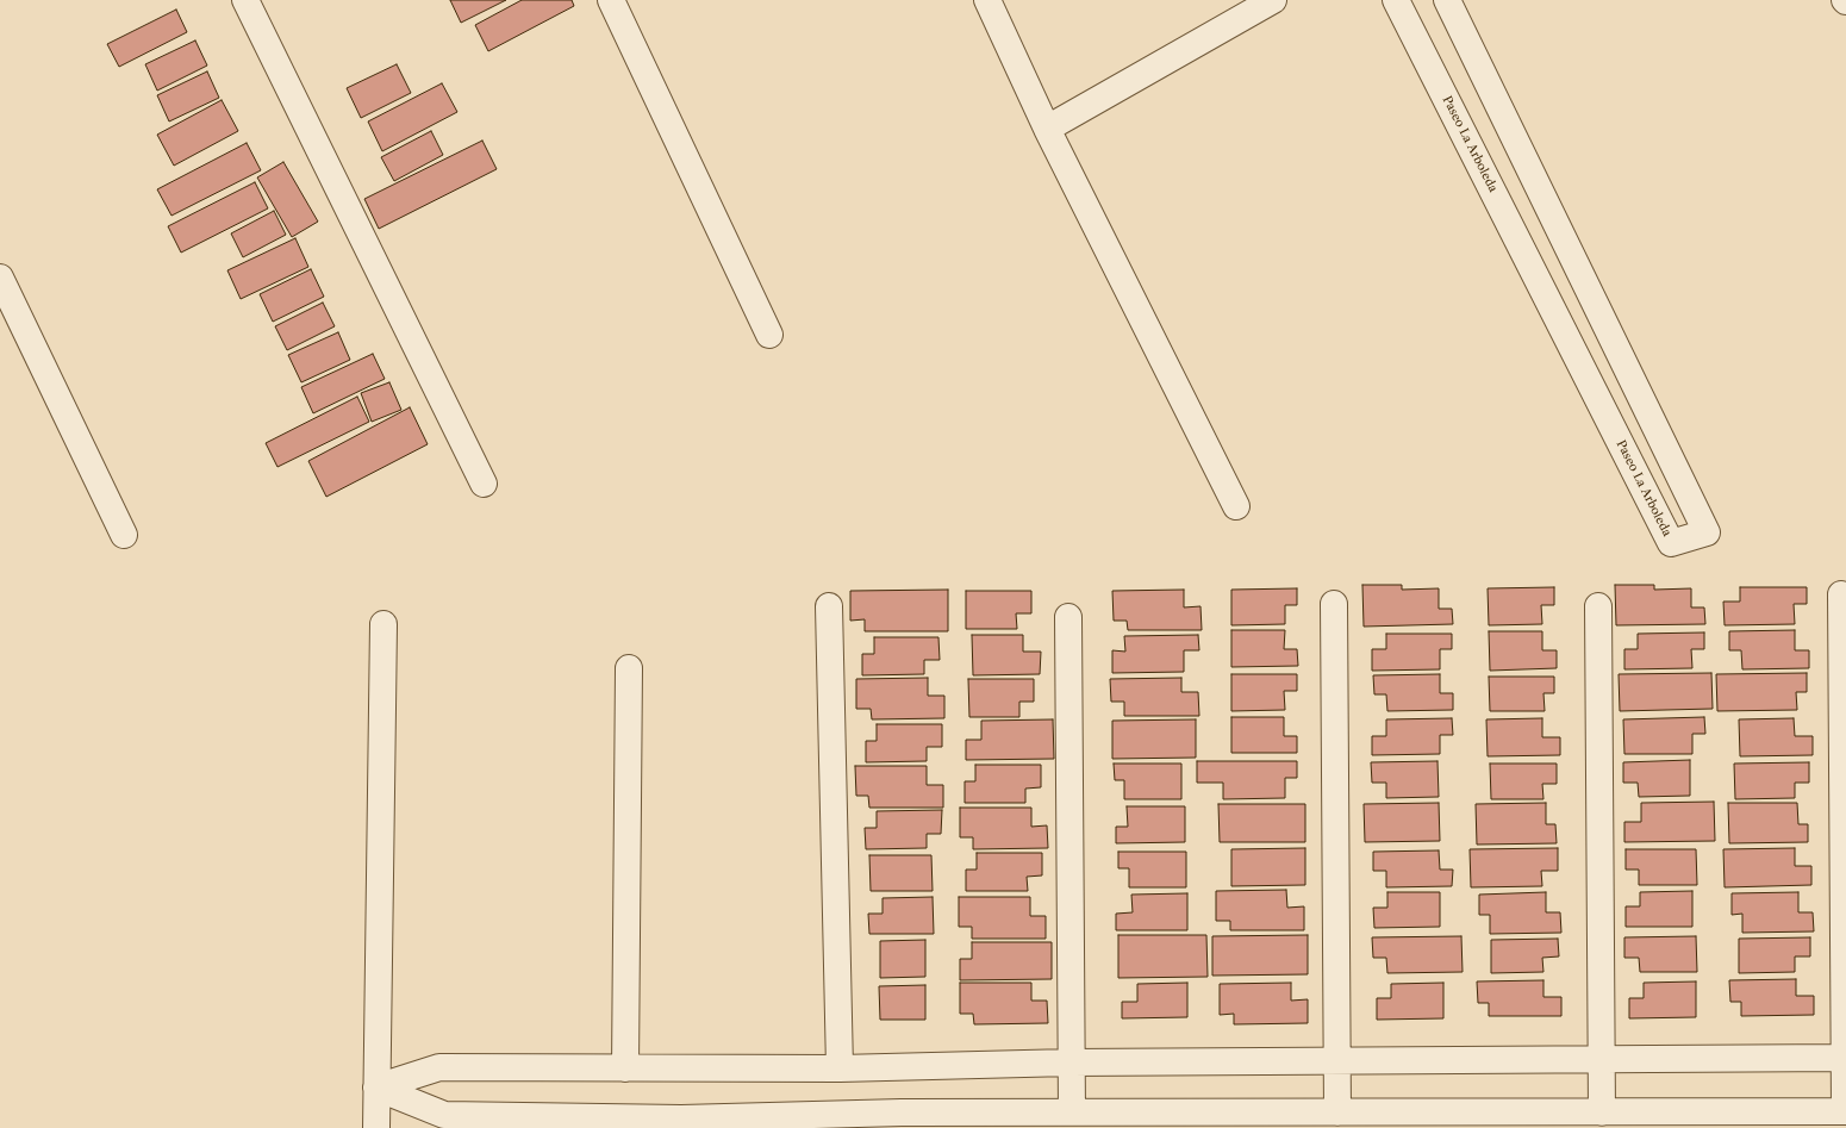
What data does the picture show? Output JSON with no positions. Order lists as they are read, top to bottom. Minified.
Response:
{"streets":{"street":["Paseo La Arboleda"]}}
